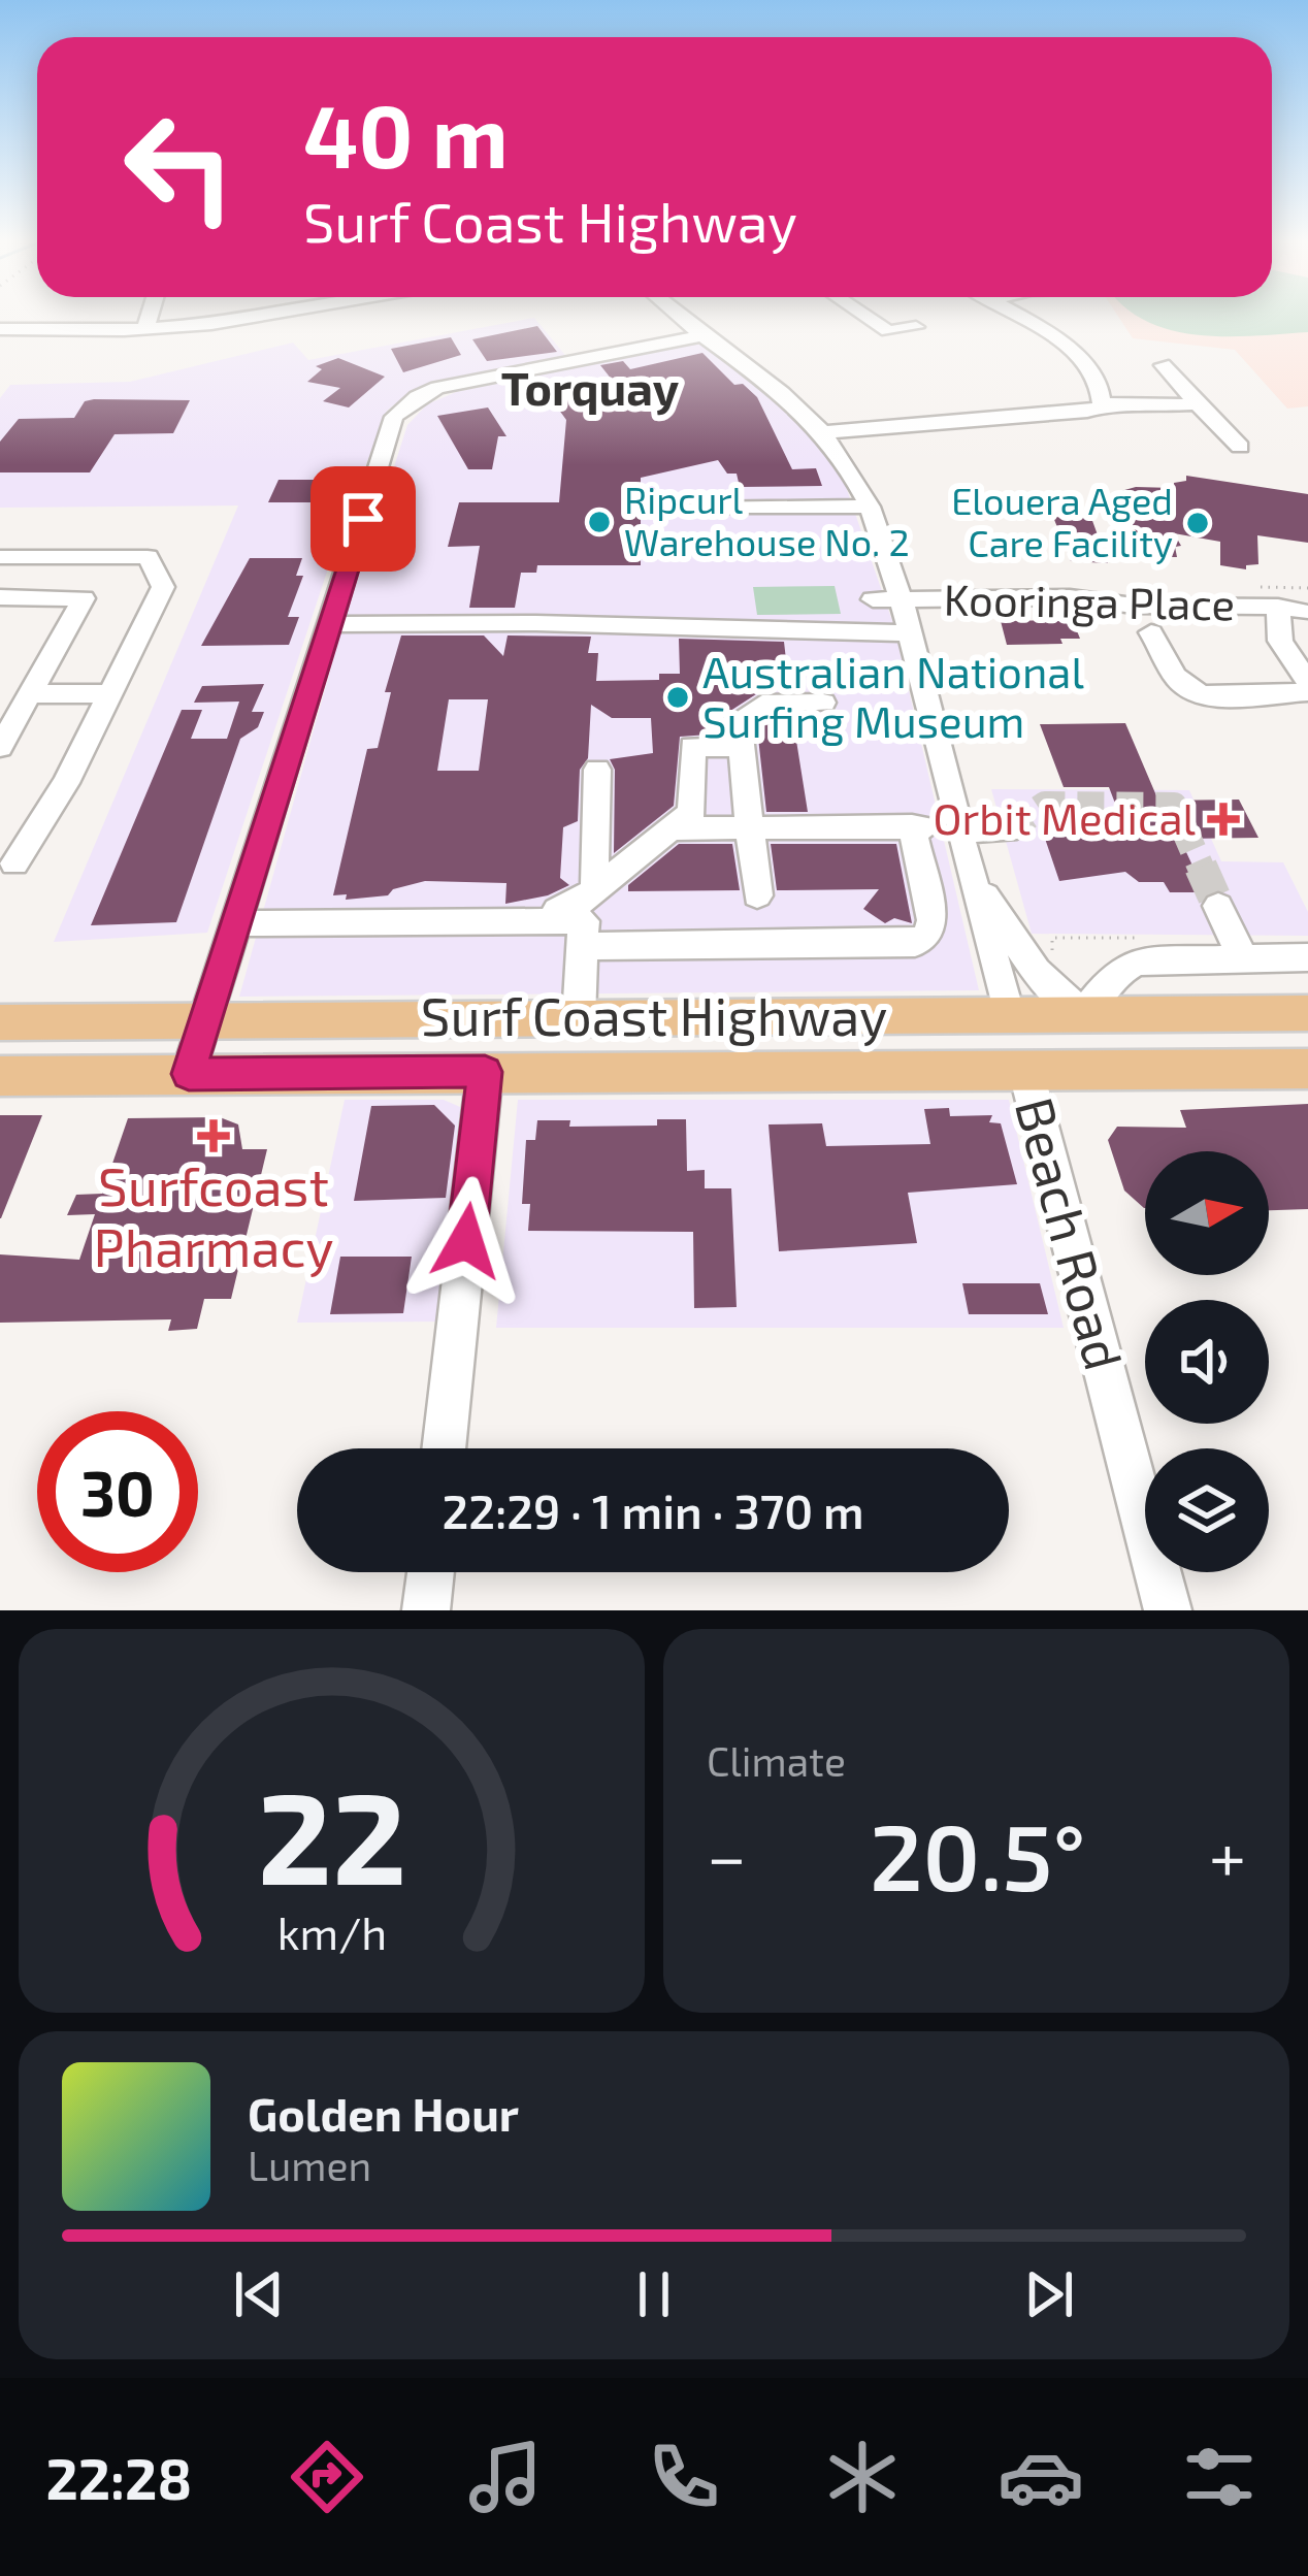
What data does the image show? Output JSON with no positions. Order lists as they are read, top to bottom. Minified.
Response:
{"streets":{"main road":["Surf Coast Highway"],"street":["Kooringa Place","Beach Road"]},"crossings":[["Surf Coast Highway","Beach Road"]],"districts":["Torquay"],"places":{"other":["Ripcurl Warehouse No. 2","Elouera Aged Care Facility","Australian National Surfing Museum"],"health":["Orbit Medical","Surfcoast Pharmacy"]},"north":"right","page":{"turn":["40 m","Surf Coast Highway"],"limit":"30","trip":"22:29 · 1 min · 370 m","tile":"Climate","heat":["−","20.5°","+"],"song":["Golden Hour","Lumen"],"tabs":"22:28","gauge":["22","km/h"]}}
